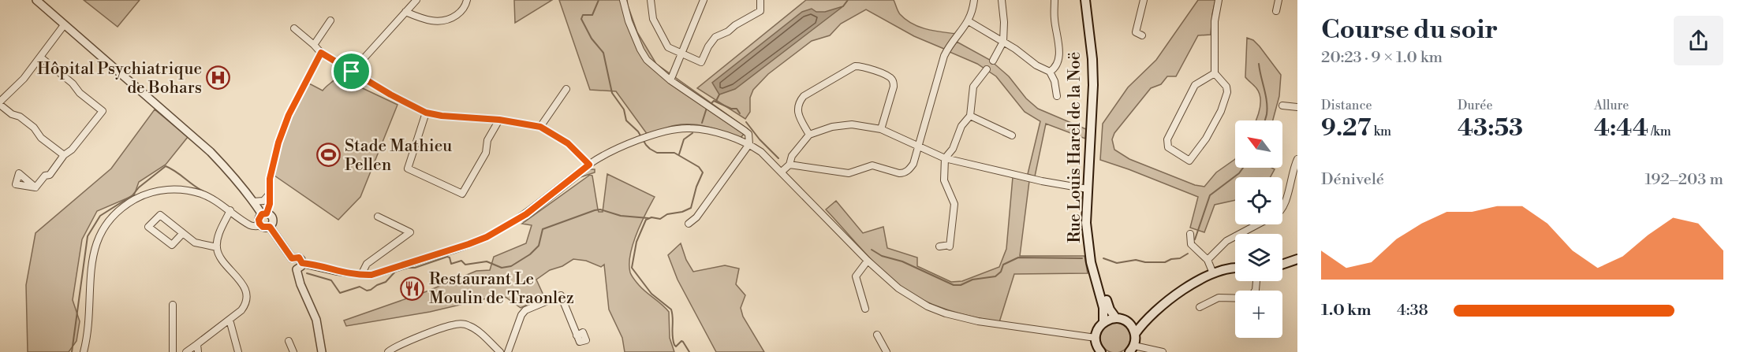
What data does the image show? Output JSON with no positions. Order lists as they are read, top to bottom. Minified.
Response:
{"streets":{"main road":["Rue Louis Harel de la Noë"]},"places":{"hospital":["Hôpital Psychiatrique de Bohars"],"sports":["Stade Mathieu Pellen"],"restaurant":["Restaurant Le Moulin de Traonlez"]},"north":"top left","page":{"heading":["Course du soir","20:23 · 9 × 1.0 km"],"stats":[["Distance","9.27 km"],["Durée","43:53"],["Allure","4:44 /km"]],"map_buttons":"+","chart":["Dénivelé","192–203 m"],"list":[{"name":"1.0 km","note":"4:38"}]}}
